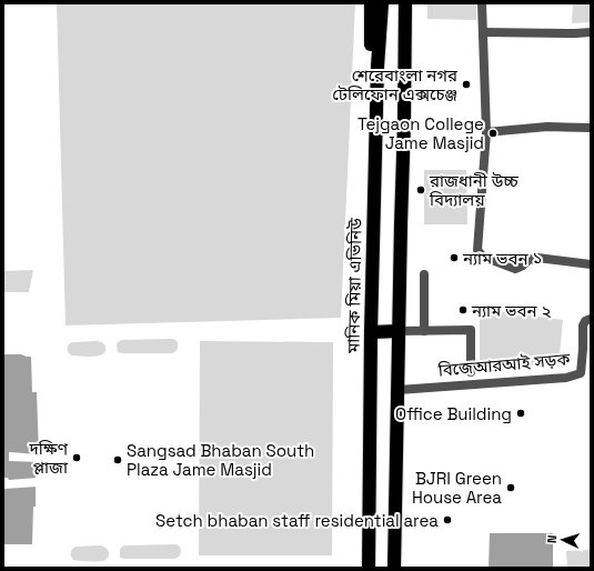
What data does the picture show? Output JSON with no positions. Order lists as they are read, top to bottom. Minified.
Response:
{"streets":{"highway":["মানিক মিয়া এভিনিউ"],"street":["বিজেআরআই সড়ক"]},"places":["শেরেবাংলা নগর টেলিফোন এক্সচেঞ্জ","Tejgaon College Jame Masjid","রাজধানী উচ্চ বিদ্যালয়","ন্যাম ভবন ১","ন্যাম ভবন ২","Office Building","দক্ষিণ প্লাজা","Sangsad Bhaban South Plaza Jame Masjid","BJRI Green House Area","Setch bhaban staff residential area"],"north":"left"}
